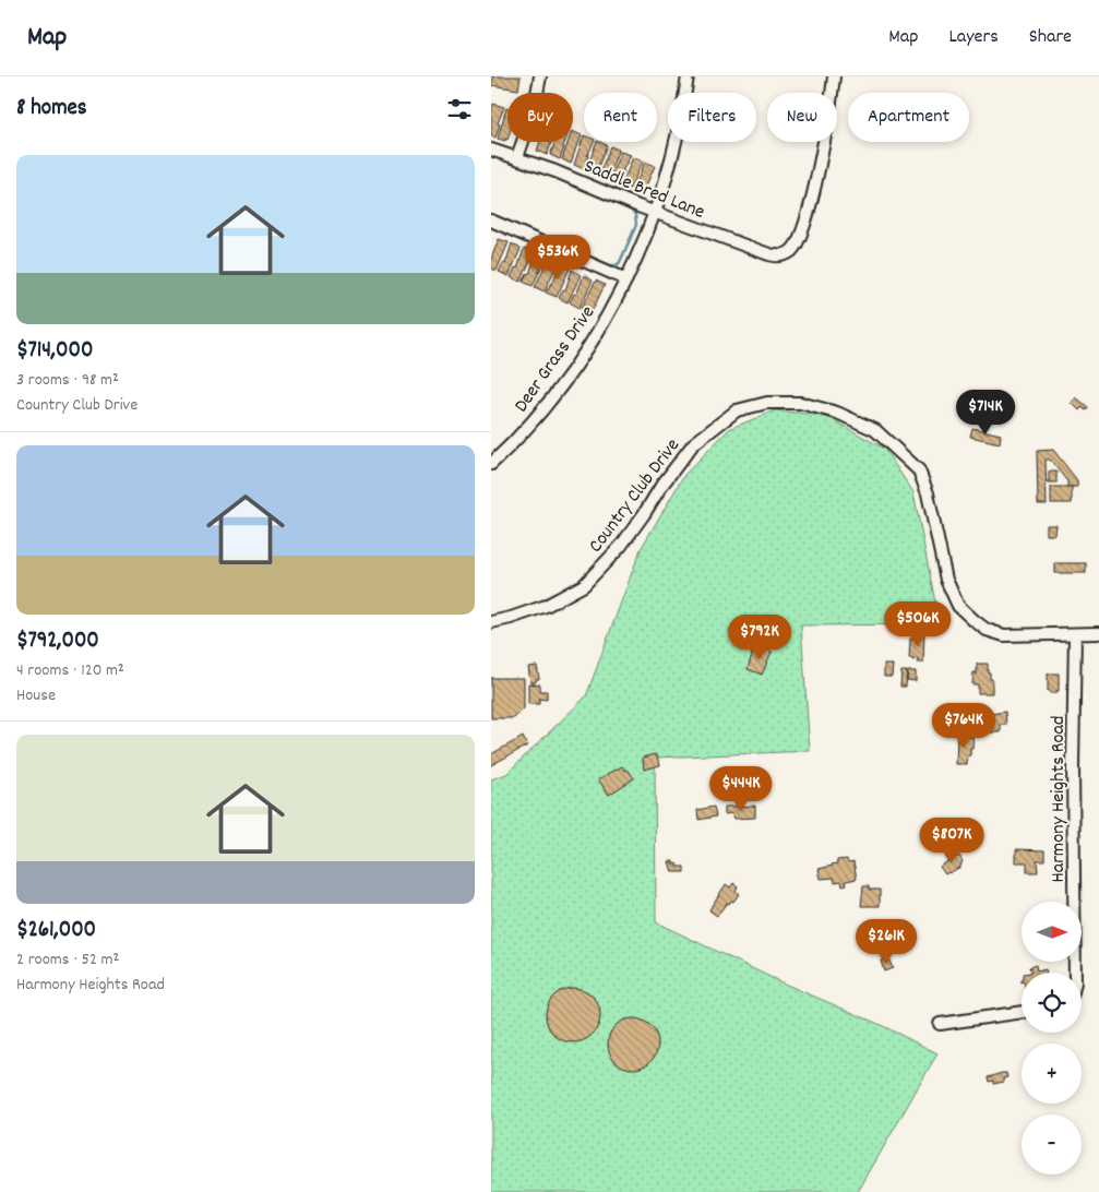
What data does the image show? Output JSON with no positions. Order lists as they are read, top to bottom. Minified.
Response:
{"streets":{"street":["Saddle Bred Lane","Deer Grass Drive","Country Club Drive","Harmony Heights Road"]},"crossings":[["Saddle Bred Lane","Deer Grass Drive"],["Country Club Drive","Harmony Heights Road"]],"north":"right","page":{"header":"Map","nav":["Map","Layers","Share"],"heading":"8 homes","chip":["Buy","Rent","Filters","New","Apartment"],"list":[{"name":"$714,000","note":"3 rooms · 98 m² · Country Club Drive"},{"name":"$792,000","note":"4 rooms · 120 m² · House"},{"name":"$261,000","note":"2 rooms · 52 m² · Harmony Heights Road"}],"price":["$536K","$714K","$506K","$792K","$764K","$444K","$807K","$261K"],"map_buttons":["+","−"]}}
